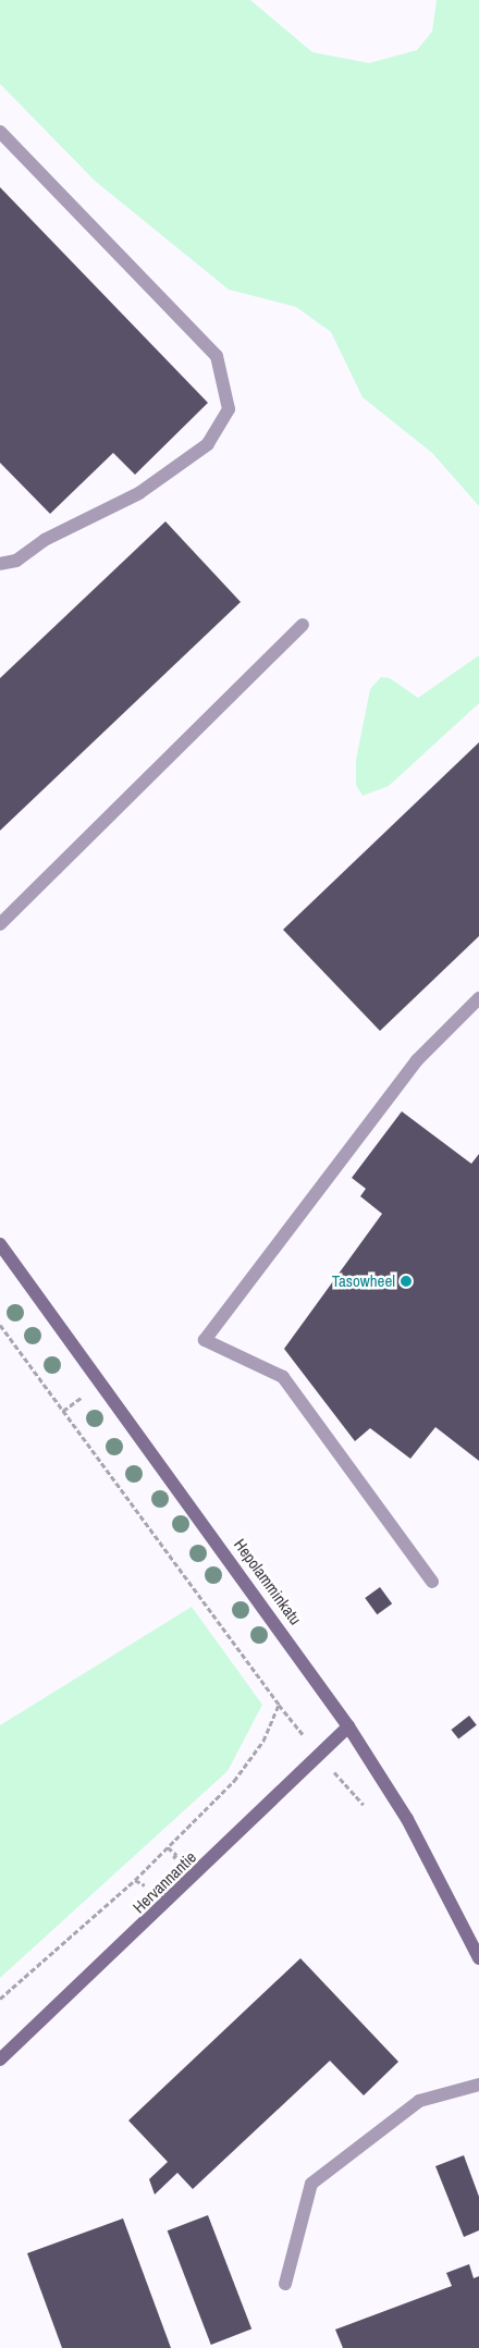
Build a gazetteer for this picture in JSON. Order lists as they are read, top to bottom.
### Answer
{
  "streets": {
    "main road": ["Hepolamminkatu", "Hervannantie"]
  },
  "crossings": [
    ["Hepolamminkatu", "Hervannantie"]
  ],
  "places": ["Tasowheel"]
}
